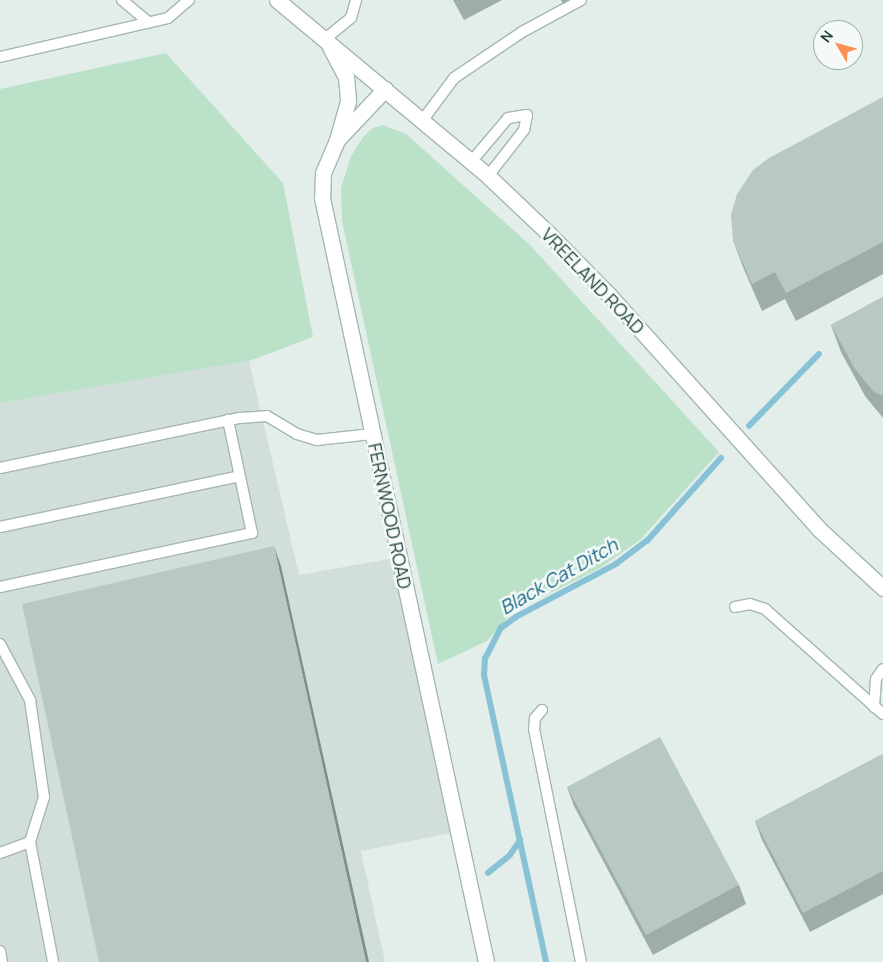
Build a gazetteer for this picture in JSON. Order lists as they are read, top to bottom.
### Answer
{
  "streets": {
    "street": ["VREELAND ROAD", "FERNWOOD ROAD"]
  },
  "crossings": [
    ["VREELAND ROAD", "FERNWOOD ROAD"]
  ],
  "water": ["Black Cat Ditch"],
  "north": "top left"
}
